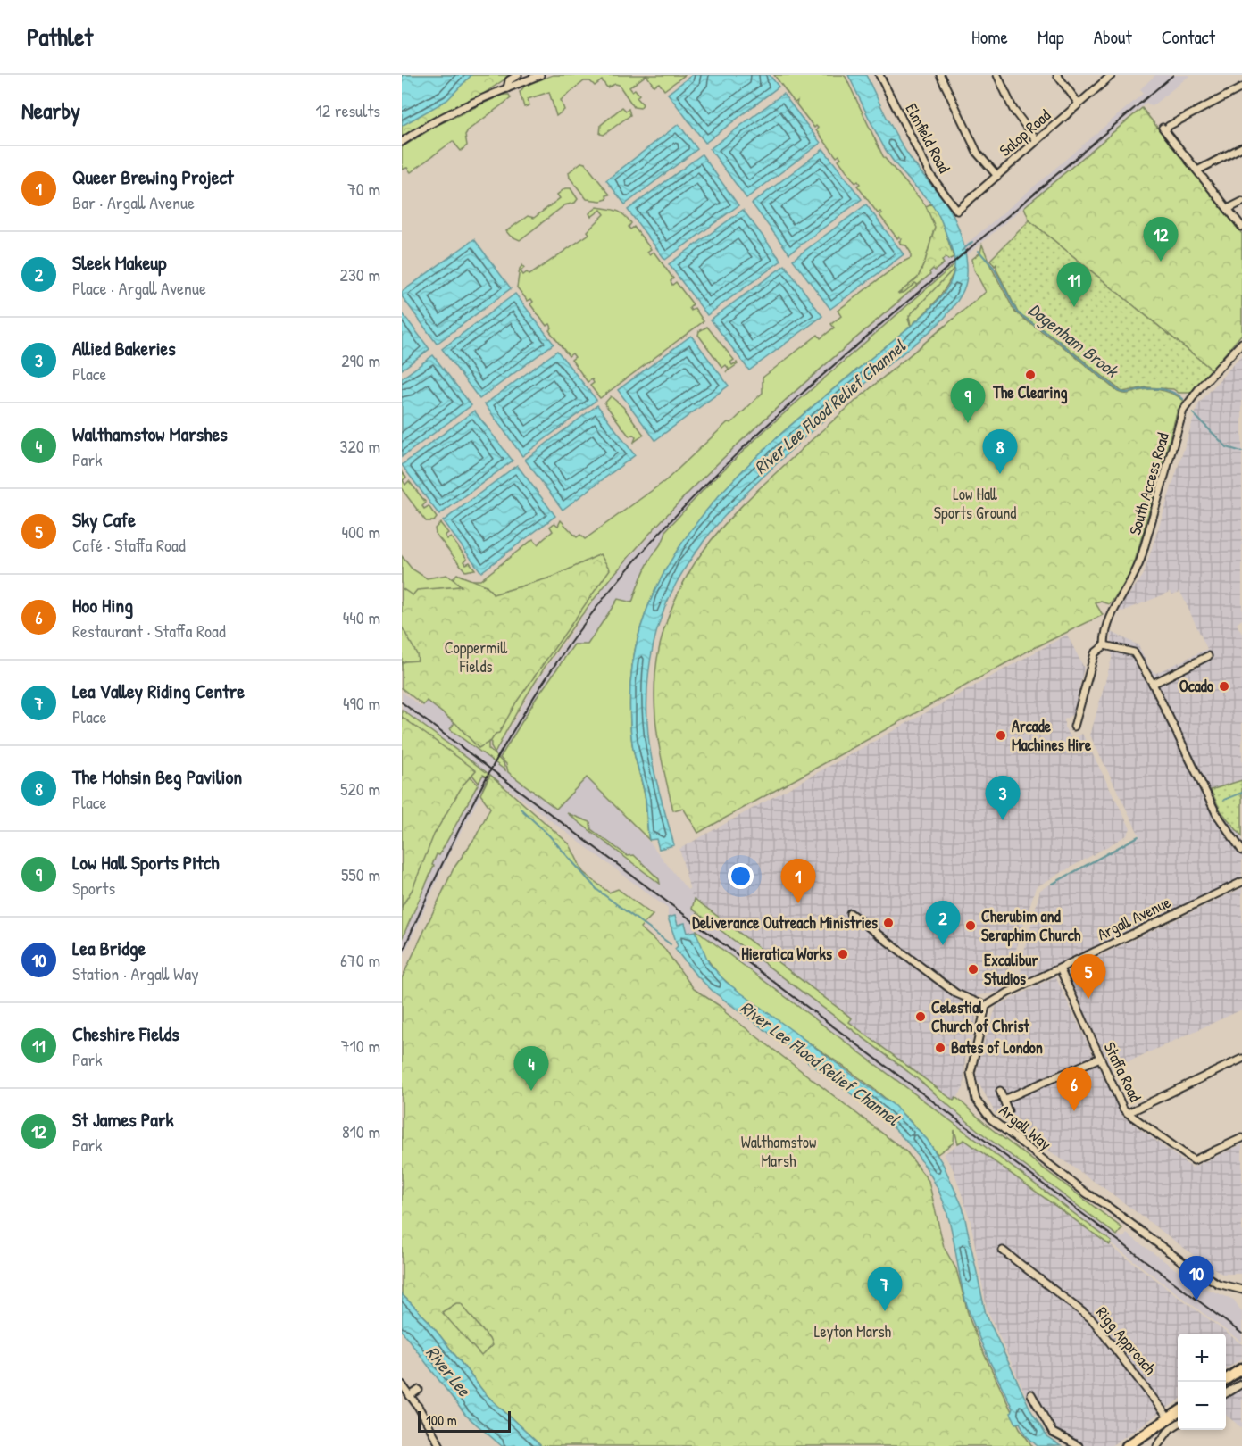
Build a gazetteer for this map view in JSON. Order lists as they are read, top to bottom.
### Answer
{
  "streets": {
    "street": [
      "Salop Road",
      "Elmfield Road",
      "South Access Road",
      "Argall Avenue",
      "Staffa Road",
      "Argall Way",
      "Rigg Approach"
    ]
  },
  "crossings": [
    ["Salop Road", "Elmfield Road"],
    ["Argall Avenue", "Staffa Road"],
    ["Argall Avenue", "Argall Way"]
  ],
  "water": ["Dagenham Brook", "River Lee Flood Relief Channel", "River Lee"],
  "parks": [
    "Low Hall Sports Ground",
    "Coppermill Fields",
    "Walthamstow Marsh",
    "Leyton Marsh"
  ],
  "places": [
    "The Clearing",
    "Ocado",
    "Arcade Machines Hire",
    "Deliverance Outreach Ministries",
    "Cherubim and Seraphim Church",
    "Hieratica Works",
    "Excalibur Studios",
    "Celestial Church of Christ",
    "Bates of London"
  ],
  "scale_bar": "100 m",
  "page": {
    "header": "Pathlet",
    "nav": [
      "Home",
      "Map",
      "About",
      "Contact"
    ],
    "heading": ["Nearby", "12 results"],
    "list": [
      {
        "mark": "1",
        "name": "Queer Brewing Project",
        "note": "Bar · Argall Avenue",
        "value": "70 m"
      },
      {
        "mark": "2",
        "name": "Sleek Makeup",
        "note": "Place · Argall Avenue",
        "value": "230 m"
      },
      {
        "mark": "3",
        "name": "Allied Bakeries",
        "note": "Place",
        "value": "290 m"
      },
      {
        "mark": "4",
        "name": "Walthamstow Marshes",
        "note": "Park",
        "value": "320 m"
      },
      {
        "mark": "5",
        "name": "Sky Cafe",
        "note": "Café · Staffa Road",
        "value": "400 m"
      },
      {
        "mark": "6",
        "name": "Hoo Hing",
        "note": "Restaurant · Staffa Road",
        "value": "440 m"
      },
      {
        "mark": "7",
        "name": "Lea Valley Riding Centre",
        "note": "Place",
        "value": "490 m"
      },
      {
        "mark": "8",
        "name": "The Mohsin Beg Pavilion",
        "note": "Place",
        "value": "520 m"
      },
      {
        "mark": "9",
        "name": "Low Hall Sports Pitch",
        "note": "Sports",
        "value": "550 m"
      },
      {
        "mark": "10",
        "name": "Lea Bridge",
        "note": "Station · Argall Way",
        "value": "670 m"
      },
      {
        "mark": "11",
        "name": "Cheshire Fields",
        "note": "Park",
        "value": "710 m"
      },
      {
        "mark": "12",
        "name": "St James Park",
        "note": "Park",
        "value": "810 m"
      }
    ],
    "pins": [
      "12",
      "11",
      "9",
      "8",
      "3",
      "1",
      "2",
      "5",
      "4",
      "6",
      "10",
      "7"
    ],
    "map_buttons": ["+", "−"],
    "scale": "100 m"
  }
}
